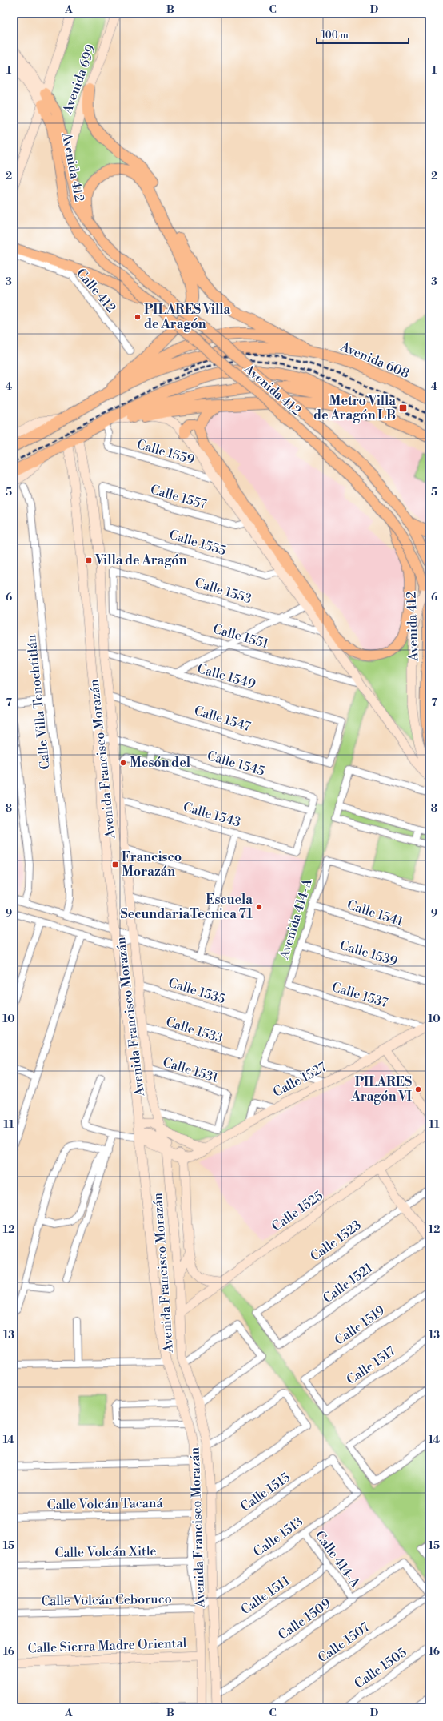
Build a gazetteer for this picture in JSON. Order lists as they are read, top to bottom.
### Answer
{
  "streets": {
    "highway": ["Avenida 608"],
    "main road": ["Avenida 412"],
    "street": [
      "Avenida 699",
      "Calle 412",
      "Calle 1559",
      "Calle 1557",
      "Calle 1555",
      "Calle 1553",
      "Calle 1551",
      "Calle 1549",
      "Calle Villa Tenochtitlán",
      "Calle 1547",
      "Avenida Francisco Morazán",
      "Calle 1545",
      "Calle 1543",
      "Calle 1541",
      "Avenida 414-A",
      "Calle 1539",
      "Calle 1535",
      "Calle 1537",
      "Calle 1533",
      "Calle 1531",
      "Calle 1527",
      "Calle 1525",
      "Calle 1523",
      "Calle 1521",
      "Calle 1519",
      "Calle 1517",
      "Calle 1515",
      "Calle Volcán Tacaná",
      "Calle 1513",
      "Calle Volcán Xitle",
      "Calle 414-A",
      "Calle 1511",
      "Calle Volcán Ceboruco",
      "Calle 1509",
      "Calle 1507",
      "Calle Sierra Madre Oriental",
      "Calle 1505"
    ]
  },
  "crossings": [
    ["Avenida 699", "Avenida 412"],
    ["Calle 1557", "Calle 1555"],
    ["Calle 1553", "Calle 1551"],
    ["Calle 1549", "Calle 1547"],
    ["Calle 1549", "Avenida Francisco Morazán"],
    ["Calle 1547", "Avenida Francisco Morazán"],
    ["Avenida Francisco Morazán", "Calle 1545"],
    ["Avenida Francisco Morazán", "Calle 1543"],
    ["Avenida Francisco Morazán", "Calle 1535"],
    ["Avenida Francisco Morazán", "Calle 1533"],
    ["Avenida Francisco Morazán", "Calle 1531"],
    ["Avenida Francisco Morazán", "Calle 1525"],
    ["Avenida Francisco Morazán", "Calle 1515"],
    ["Avenida Francisco Morazán", "Calle Volcán Tacaná"],
    ["Avenida Francisco Morazán", "Calle 1513"],
    ["Avenida Francisco Morazán", "Calle Volcán Xitle"],
    ["Avenida Francisco Morazán", "Calle 1511"],
    ["Avenida Francisco Morazán", "Calle Volcán Ceboruco"],
    ["Avenida Francisco Morazán", "Calle 1509"],
    ["Avenida Francisco Morazán", "Calle Sierra Madre Oriental"],
    ["Calle 1545", "Calle 1543"],
    ["Calle 1541", "Avenida 414-A"],
    ["Avenida 414-A", "Calle 1539"],
    ["Avenida 414-A", "Calle 1537"],
    ["Calle 1535", "Calle 1533"],
    ["Calle 1537", "Calle 1527"],
    ["Calle 1523", "Calle 1521"],
    ["Calle 1519", "Calle 1517"],
    ["Calle 1515", "Calle 1513"],
    ["Calle 1513", "Calle 414-A"],
    ["Calle 1513", "Calle Volcán Ceboruco"],
    ["Calle 414-A", "Calle 1511"],
    ["Calle 414-A", "Calle 1509"],
    ["Calle 1509", "Calle 1507"]
  ],
  "places": {
    "other": [
      "PILARES Villa de Aragón",
      "Mesón del",
      "Escuela SecundariaTecnica 71",
      "PILARES Aragón VI"
    ],
    "transit": ["Metro Villa de Aragón LB", "Villa de Aragón", "Francisco Morazán"]
  },
  "scale_bar": "100 m",
  "grid": {
    "columns": [
      "A",
      "B",
      "C",
      "D"
    ],
    "rows": [
      "1",
      "2",
      "3",
      "4",
      "5",
      "6",
      "7",
      "8",
      "9",
      "10",
      "11",
      "12",
      "13",
      "14",
      "15",
      "16"
    ]
  }
}
